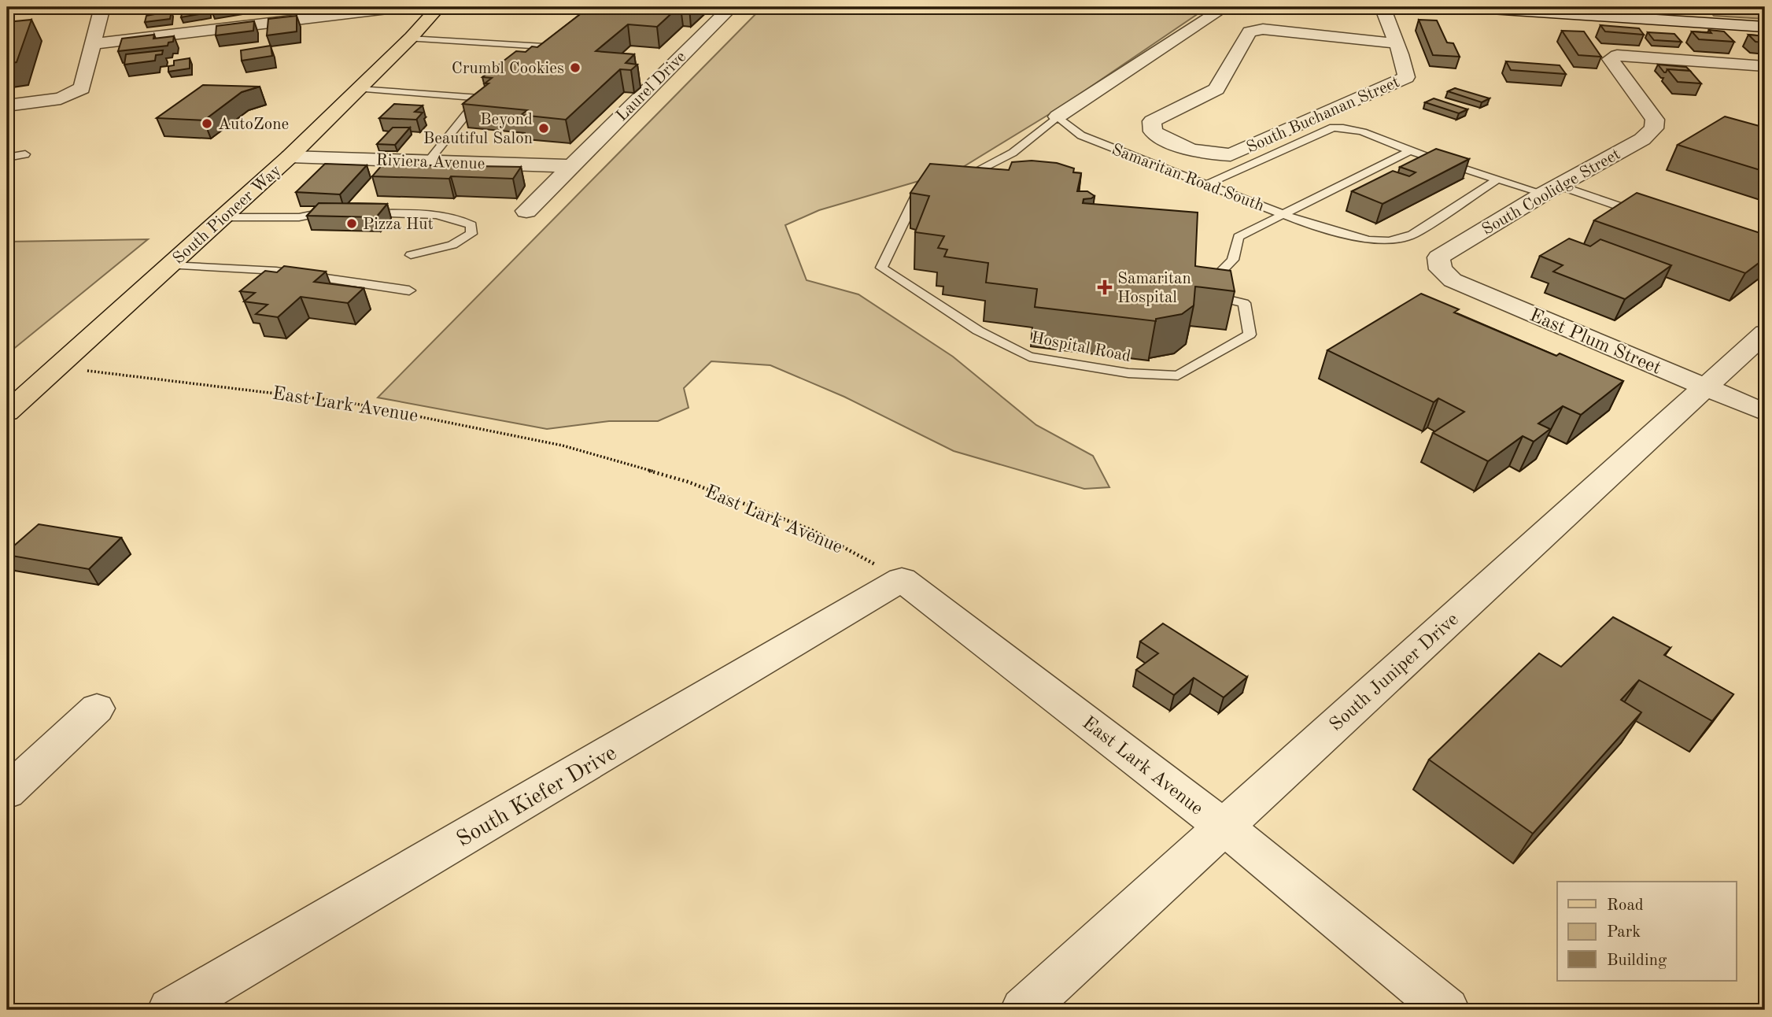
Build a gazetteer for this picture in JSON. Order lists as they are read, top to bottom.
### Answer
{
  "streets": {
    "main road": ["South Pioneer Way"],
    "street": [
      "Laurel Drive",
      "South Buchanan Street",
      "Riviera Avenue",
      "South Coolidge Street",
      "East Plum Street",
      "East Lark Avenue",
      "South Juniper Drive",
      "South Kiefer Drive"
    ],
    "lane": ["Samaritan Road South", "Hospital Road"]
  },
  "crossings": [
    ["Laurel Drive", "Riviera Avenue"],
    ["Riviera Avenue", "South Pioneer Way"],
    ["Samaritan Road South", "Hospital Road"],
    ["South Coolidge Street", "East Plum Street"],
    ["South Pioneer Way", "East Lark Avenue"],
    ["East Plum Street", "South Juniper Drive"],
    ["East Lark Avenue", "South Juniper Drive"],
    ["East Lark Avenue", "South Kiefer Drive"]
  ],
  "places": {
    "other": [
      "Crumbl Cookies",
      "AutoZone",
      "Beyond Beautiful Salon",
      "Pizza Hut"
    ],
    "health": ["Samaritan Hospital"]
  },
  "legend": ["Road", "Park", "Building"]
}
